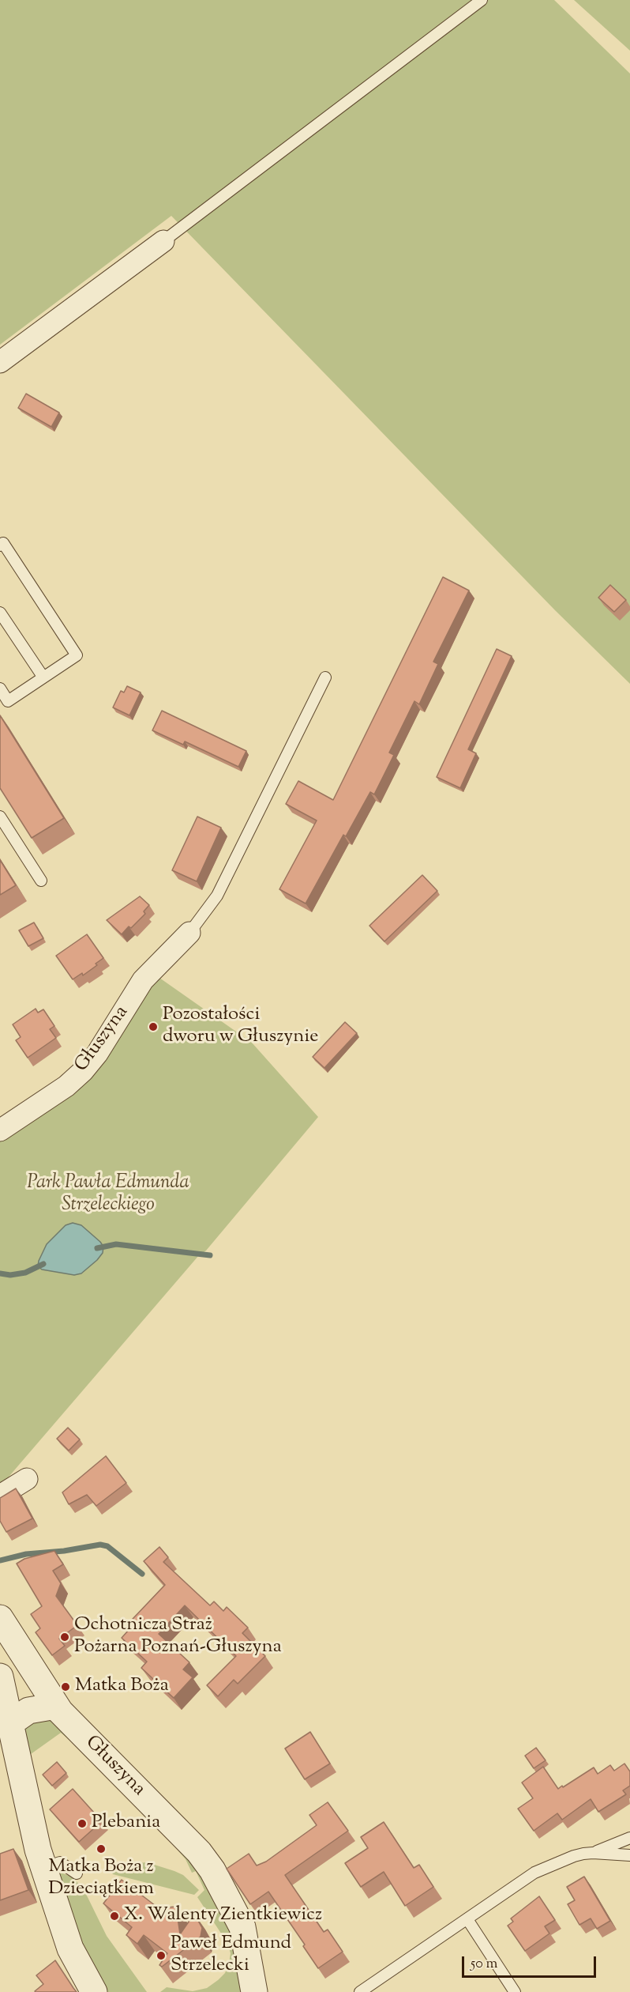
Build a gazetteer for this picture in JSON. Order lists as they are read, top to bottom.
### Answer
{
  "streets": {
    "street": ["Głuszyna"]
  },
  "parks": ["Park Pawła Edmunda Strzeleckiego"],
  "places": [
    "Pozostałości dworu w Głuszynie",
    "Ochotnicza Straż Pożarna Poznań-Głuszyna",
    "Matka Boża",
    "Plebania",
    "Matka Boża z Dzieciątkiem",
    "X. Walenty Zientkiewicz",
    "Paweł Edmund Strzelecki"
  ],
  "scale_bar": "50 m"
}
